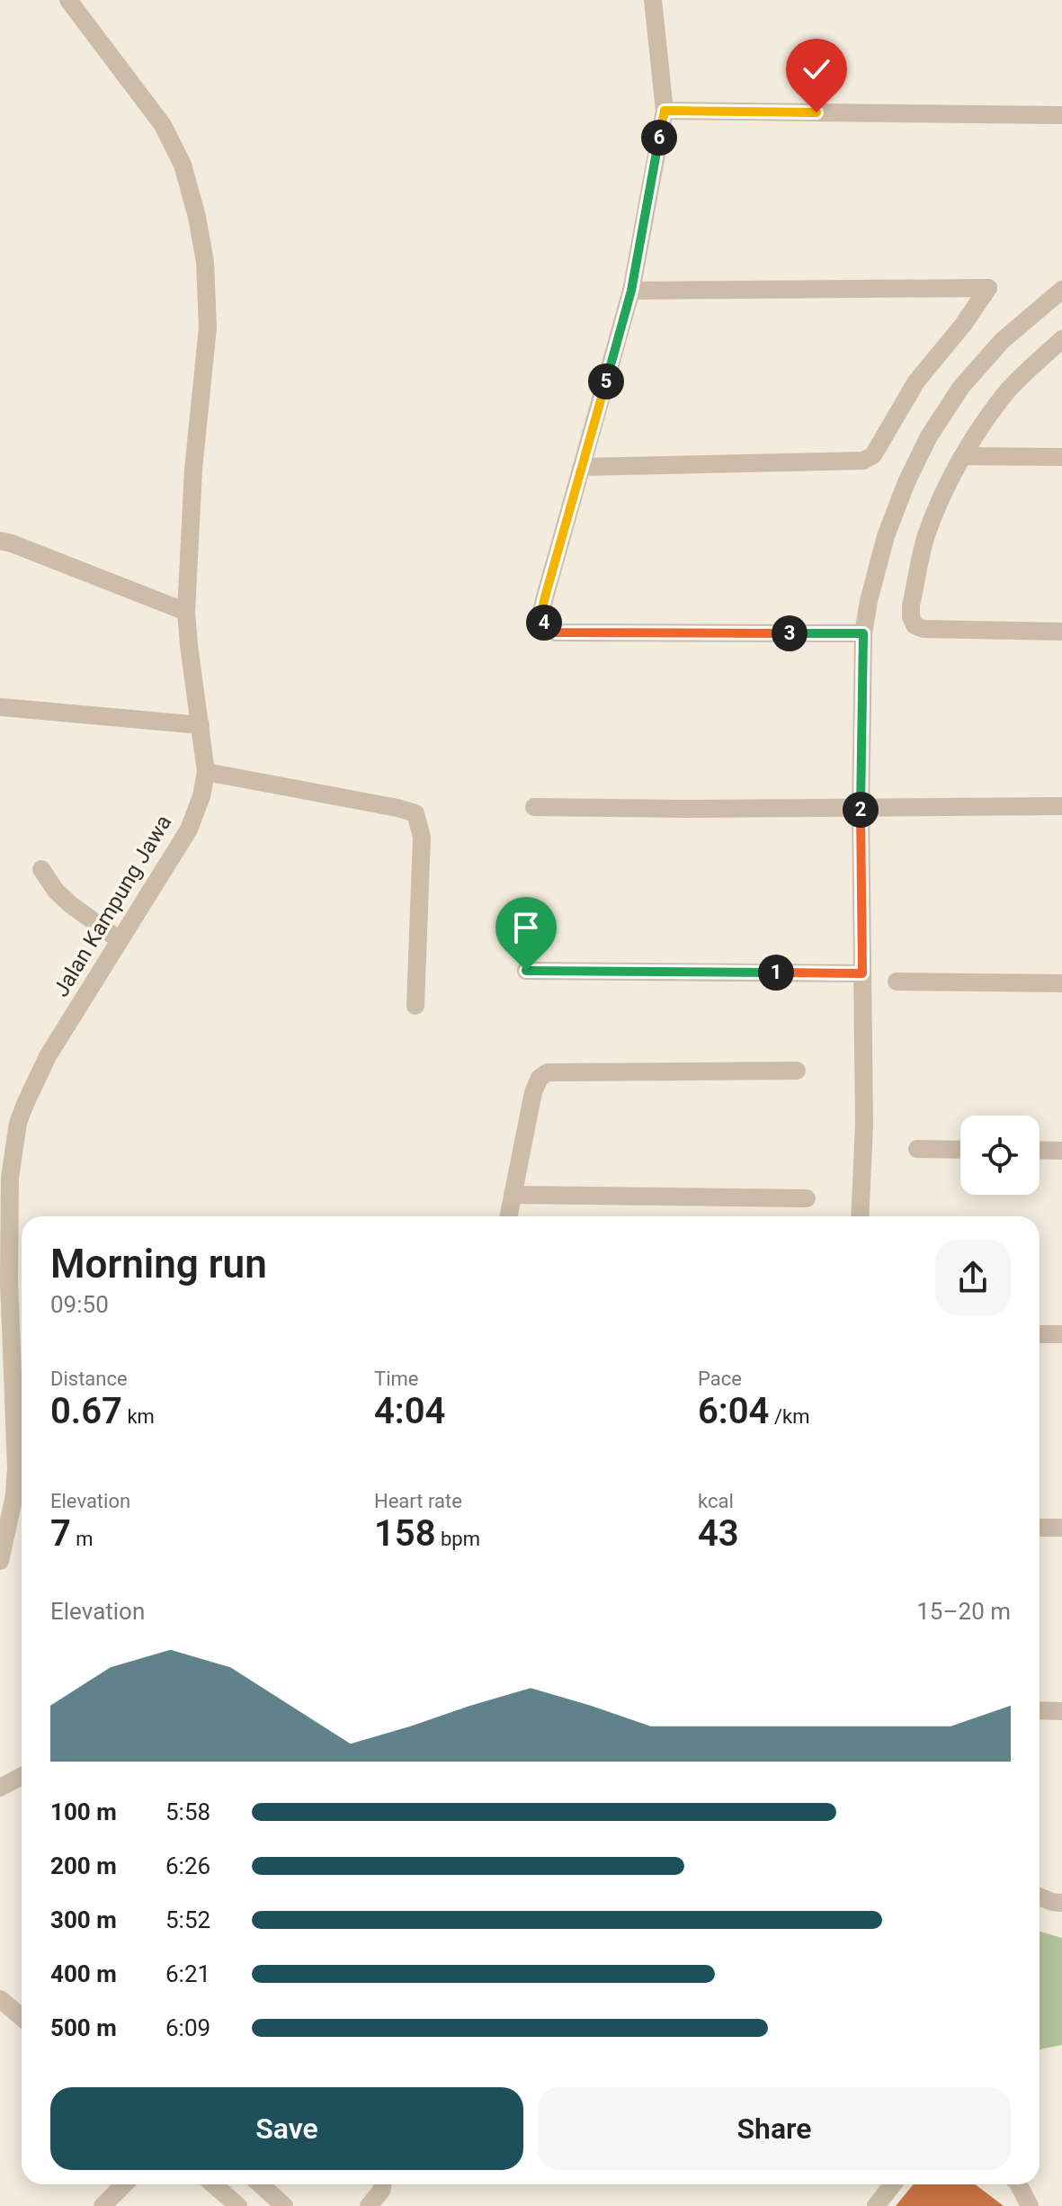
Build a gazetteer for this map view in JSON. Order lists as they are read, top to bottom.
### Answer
{
  "streets": {
    "street": ["Jalan Kampung Jawa"]
  },
  "page": {
    "pins": [
      "6",
      "5",
      "4",
      "3",
      "2",
      "1"
    ],
    "heading": ["Morning run", "09:50"],
    "stats": [
      ["Distance", "0.67 km"],
      ["Time", "4:04"],
      ["Pace", "6:04 /km"],
      ["Elevation", "7 m"],
      ["Heart rate", "158 bpm"],
      ["kcal", "43"]
    ],
    "chart": ["Elevation", "15–20 m"],
    "list": [
      {
        "name": "100 m",
        "note": "5:58"
      },
      {
        "name": "200 m",
        "note": "6:26"
      },
      {
        "name": "300 m",
        "note": "5:52"
      },
      {
        "name": "400 m",
        "note": "6:21"
      },
      {
        "name": "500 m",
        "note": "6:09"
      }
    ],
    "buttons": ["Save", "Share"]
  }
}
